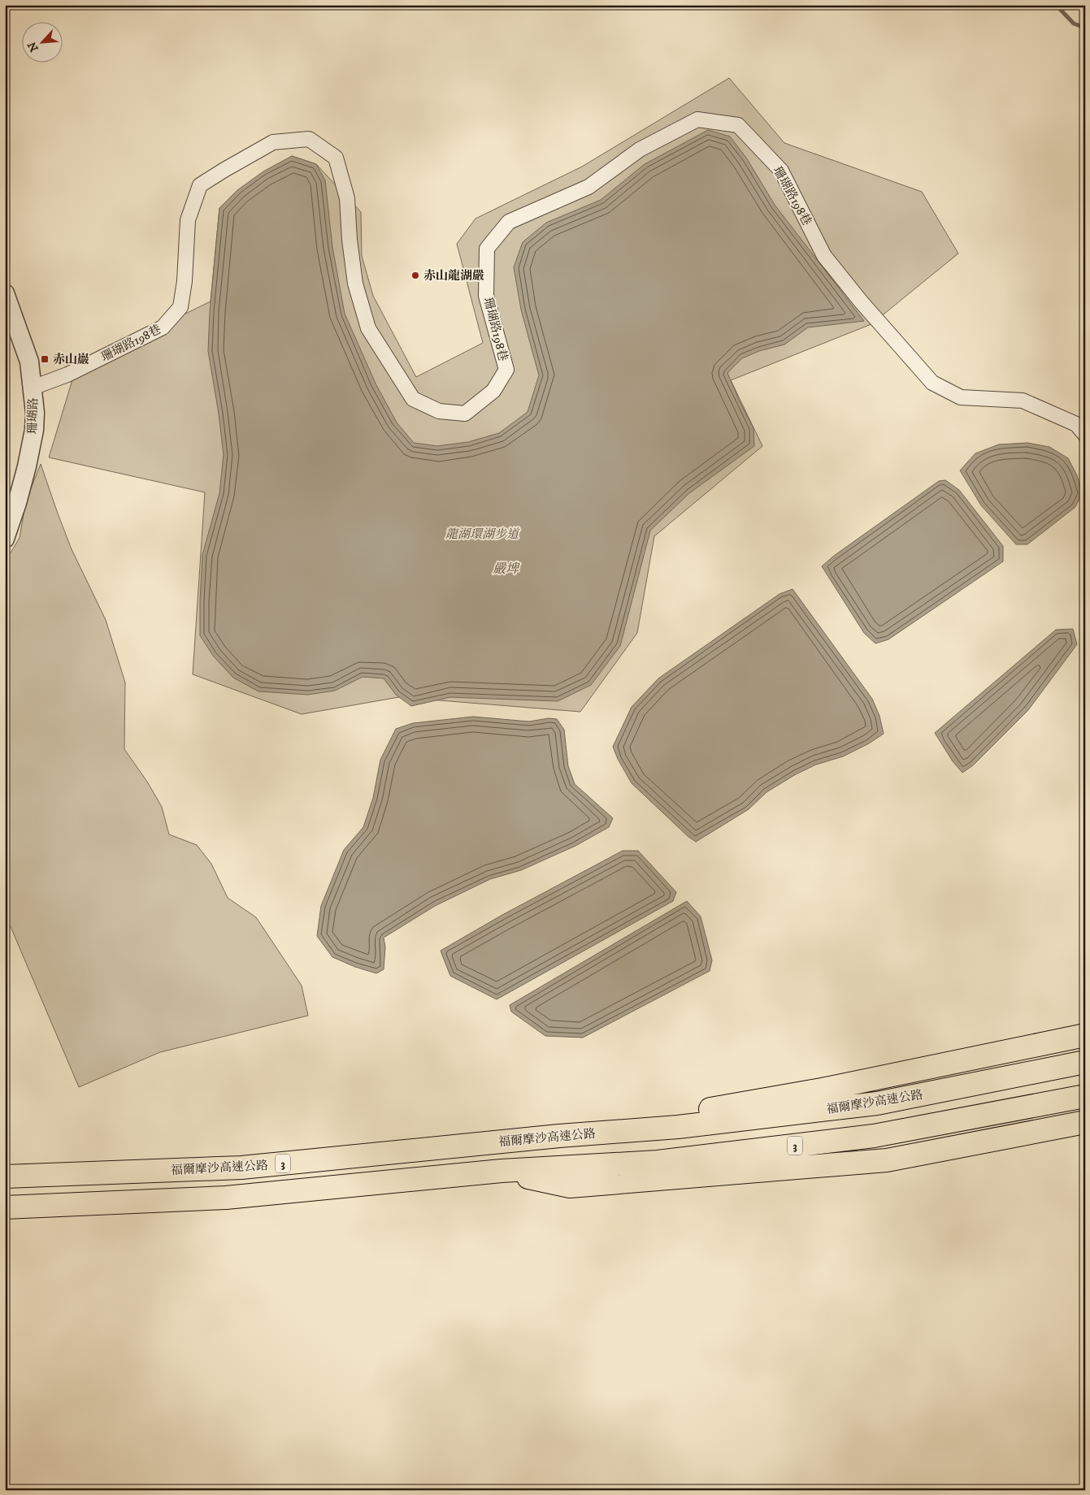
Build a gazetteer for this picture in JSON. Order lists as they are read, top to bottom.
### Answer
{
  "streets": {
    "highway": ["福爾摩沙高速公路", "3"],
    "street": ["珊瑚路198巷", "珊瑚路"]
  },
  "crossings": [
    ["珊瑚路198巷", "珊瑚路"]
  ],
  "water": ["嚴埤"],
  "parks": ["龍湖環湖步道"],
  "places": {
    "other": ["赤山龍湖嚴"],
    "transit": ["赤山巖"]
  },
  "north": "bottom left"
}
